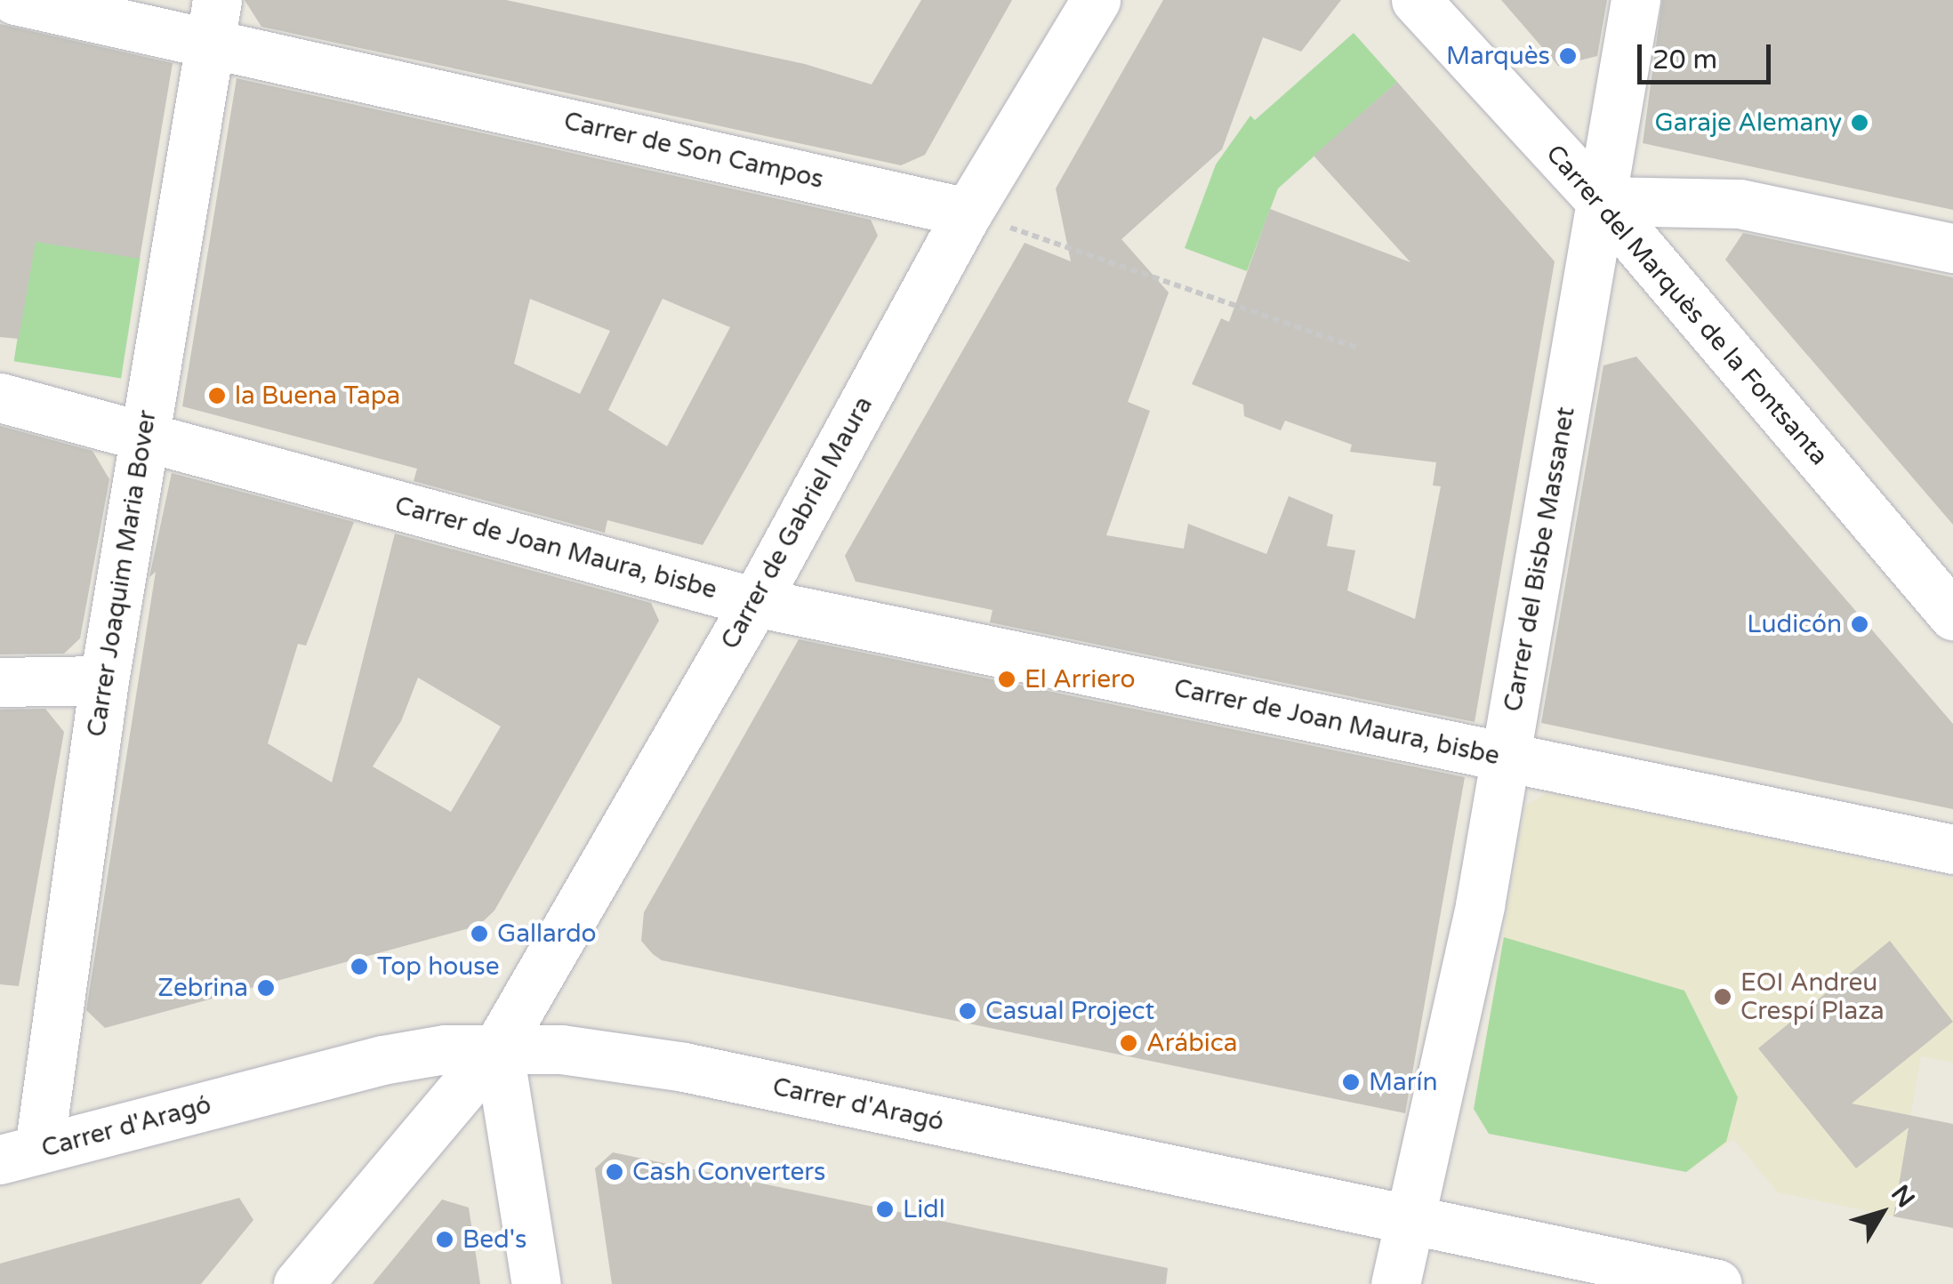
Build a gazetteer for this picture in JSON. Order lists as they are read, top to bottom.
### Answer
{
  "streets": {
    "street": [
      "Carrer de Son Campos",
      "Carrer del Marquès de la Fontsanta",
      "Carrer de Gabriel Maura",
      "Carrer de Joan Maura, bisbe",
      "Carrer del Bisbe Massanet",
      "Carrer Joaquim Maria Bover",
      "Carrer d'Aragó"
    ]
  },
  "crossings": [
    ["Carrer de Son Campos", "Carrer de Gabriel Maura"],
    ["Carrer de Son Campos", "Carrer Joaquim Maria Bover"],
    ["Carrer del Marquès de la Fontsanta", "Carrer del Bisbe Massanet"],
    ["Carrer de Gabriel Maura", "Carrer de Joan Maura, bisbe"],
    ["Carrer de Gabriel Maura", "Carrer d'Aragó"],
    ["Carrer de Joan Maura, bisbe", "Carrer del Bisbe Massanet"],
    ["Carrer de Joan Maura, bisbe", "Carrer Joaquim Maria Bover"],
    ["Carrer del Bisbe Massanet", "Carrer d'Aragó"],
    ["Carrer Joaquim Maria Bover", "Carrer d'Aragó"]
  ],
  "places": [
    "Marquès",
    "Garaje Alemany",
    "la Buena Tapa",
    "Ludicón",
    "El Arriero",
    "Gallardo",
    "Top house",
    "Zebrina",
    "EOI Andreu Crespí Plaza",
    "Casual Project",
    "Arábica",
    "Marín",
    "Cash Converters",
    "Lidl",
    "Bed's"
  ],
  "scale_bar": "20 m",
  "north": "top right"
}
